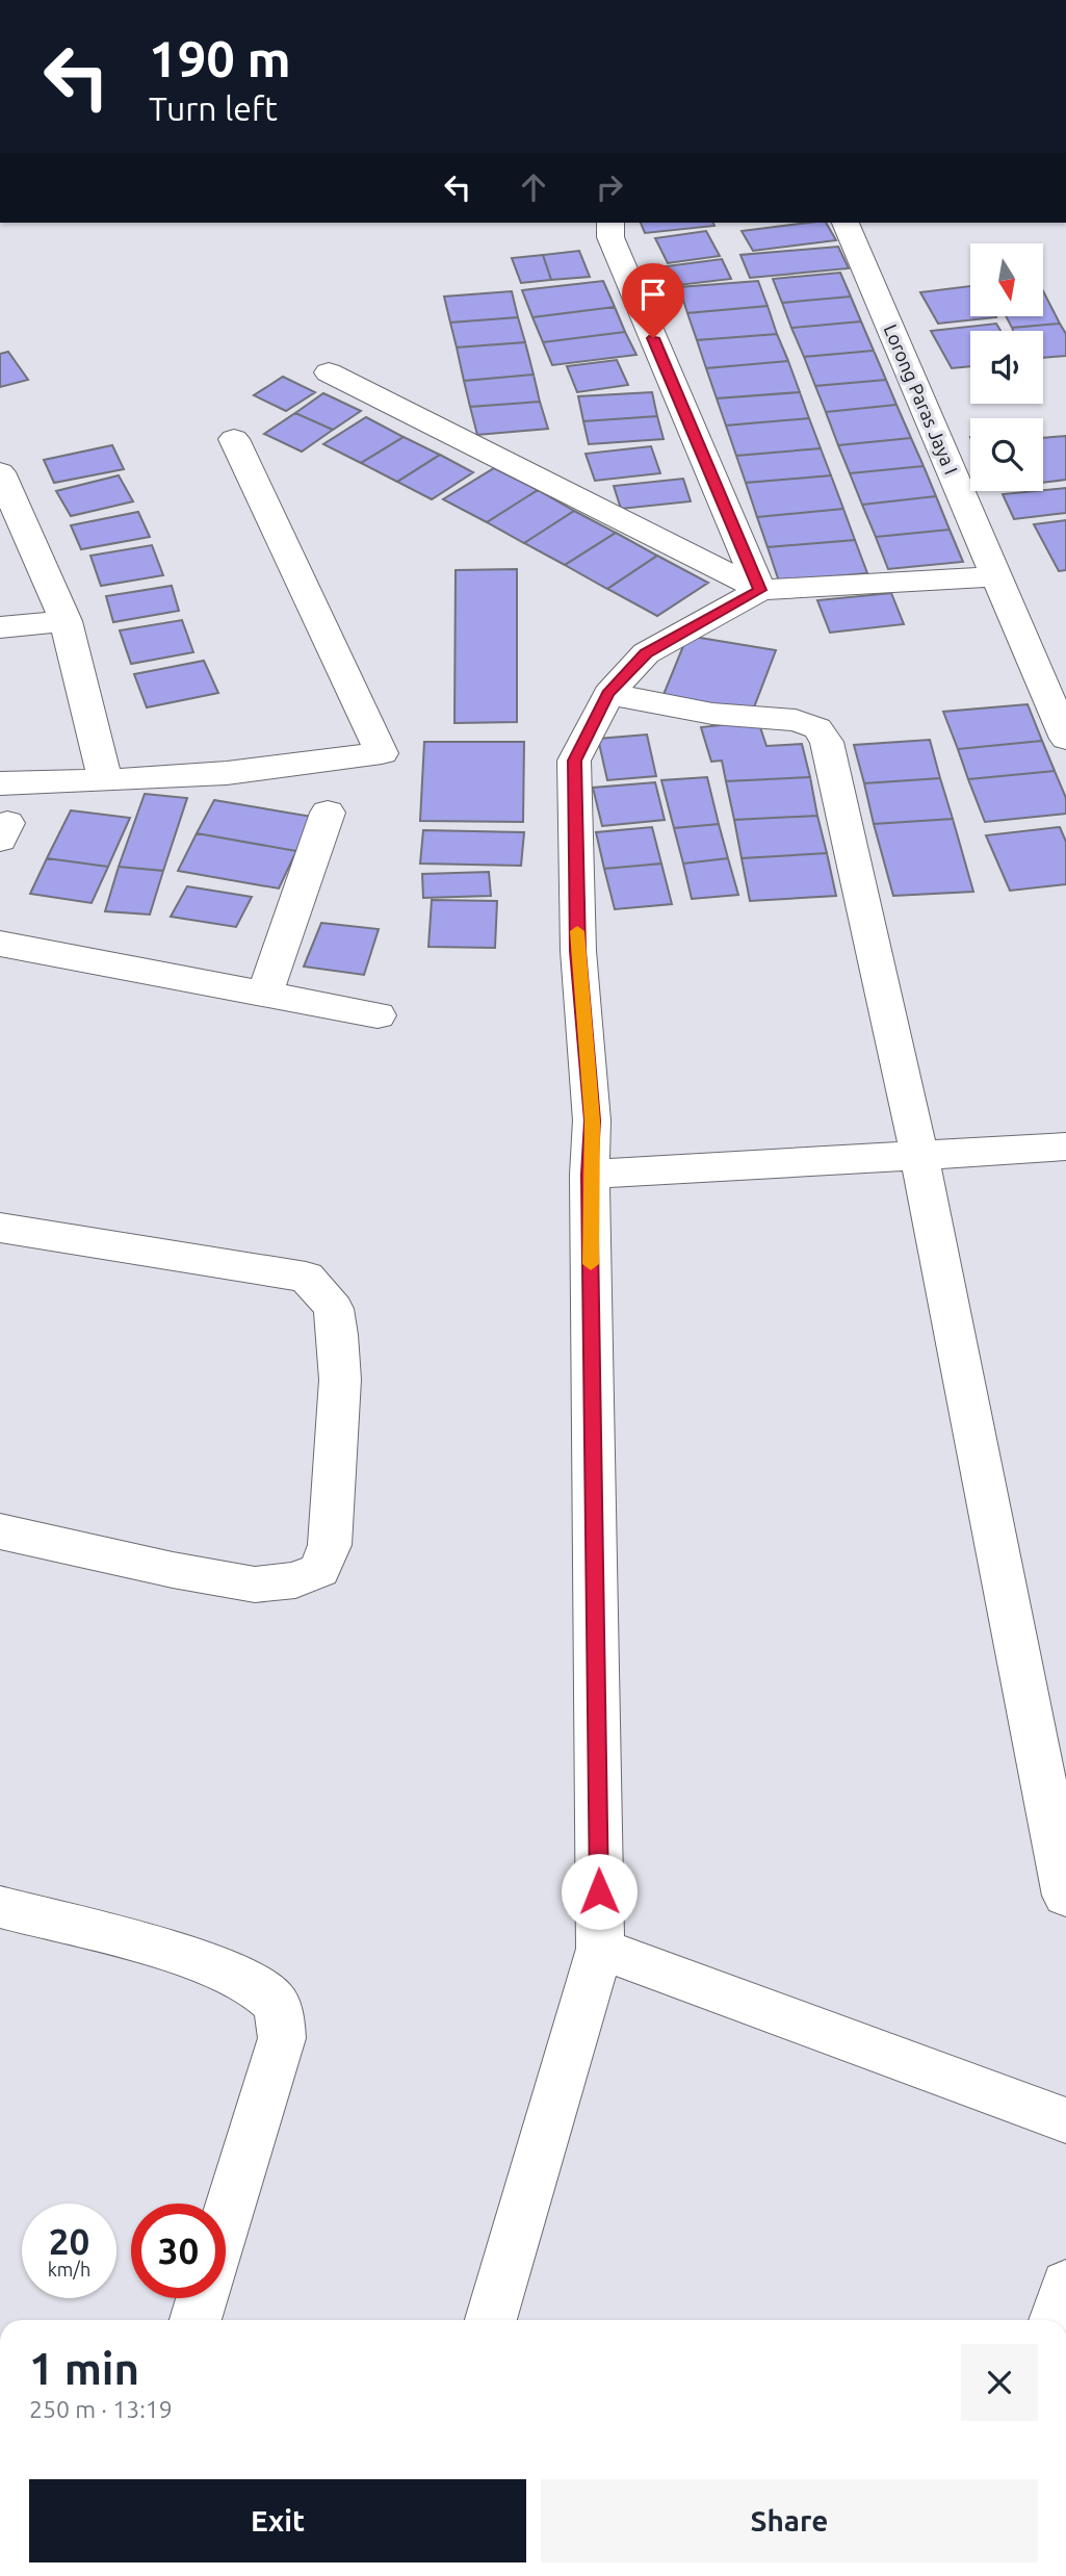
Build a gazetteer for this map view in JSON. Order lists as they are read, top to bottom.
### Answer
{
  "streets": {
    "street": ["Lorong Paras Jaya I"]
  },
  "north": "bottom",
  "page": {
    "turn": ["190 m", "Turn left"],
    "speed": "20 km/h",
    "limit": "30",
    "heading": ["1 min", "250 m · 13:19"],
    "buttons": ["Exit", "Share"]
  }
}
